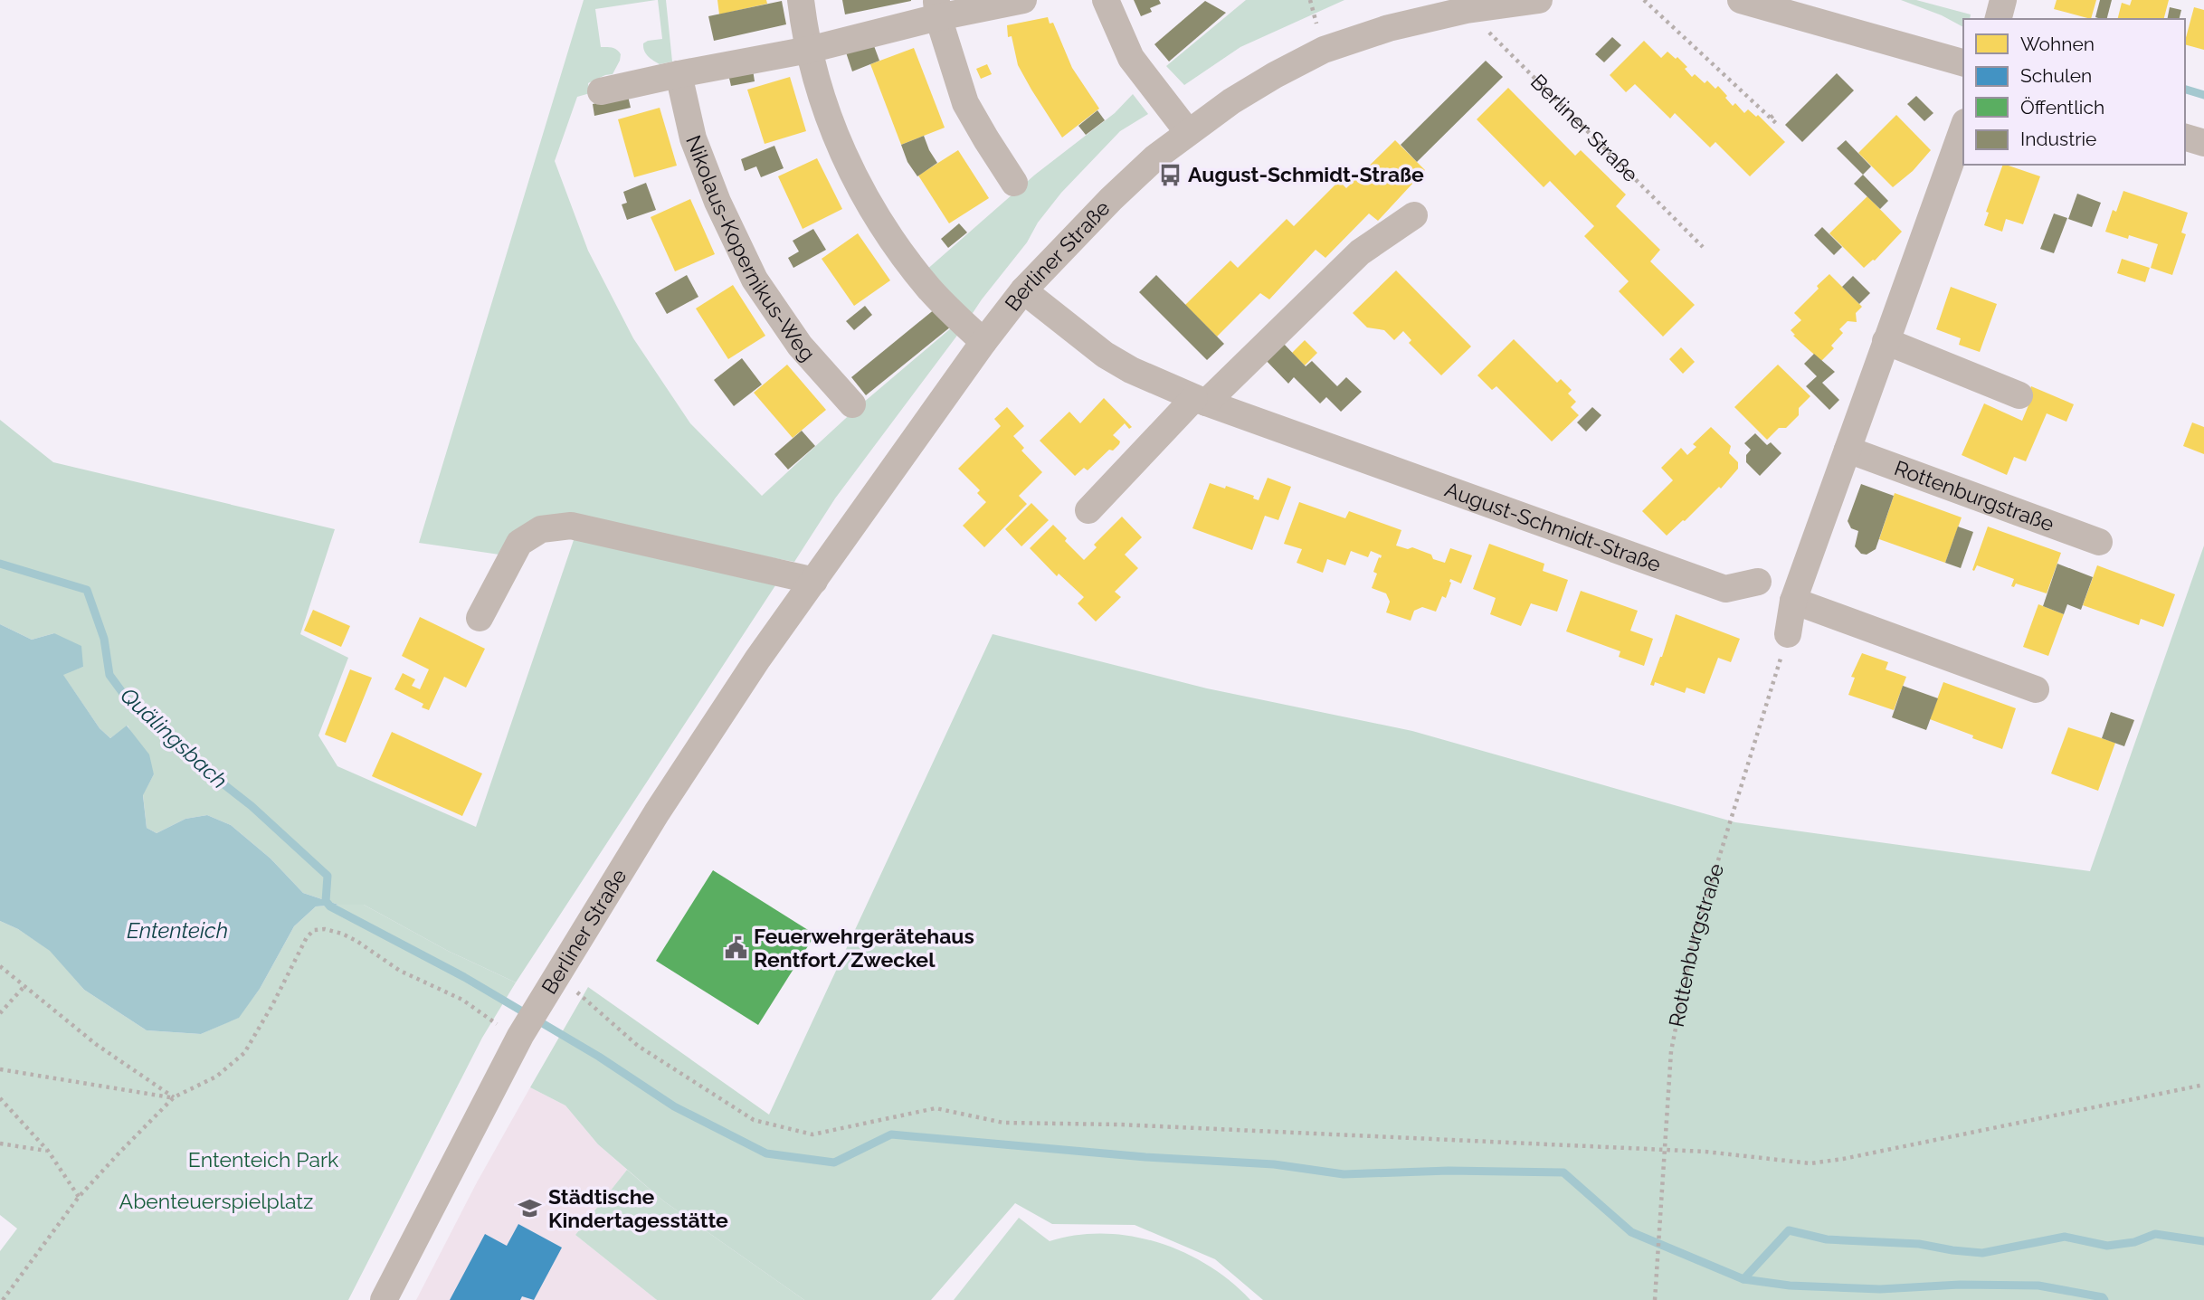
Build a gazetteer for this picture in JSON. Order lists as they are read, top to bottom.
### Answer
{
  "streets": {
    "street": [
      "Berliner Straße",
      "Nikolaus-Kopernikus-Weg",
      "Rottenburgstraße",
      "August-Schmidt-Straße"
    ]
  },
  "crossings": [
    ["Berliner Straße", "August-Schmidt-Straße"]
  ],
  "water": ["Quälingsbach", "Ententeich"],
  "parks": ["Ententeich Park", "Abenteuerspielplatz"],
  "places": {
    "bus stop": ["August-Schmidt-Straße"],
    "public building": ["Feuerwehrgerätehaus Rentfort/Zweckel"],
    "school or university": ["Städtische Kindertagesstätte"]
  },
  "legend": [
    "Wohnen",
    "Schulen",
    "Öffentlich",
    "Industrie"
  ]
}
